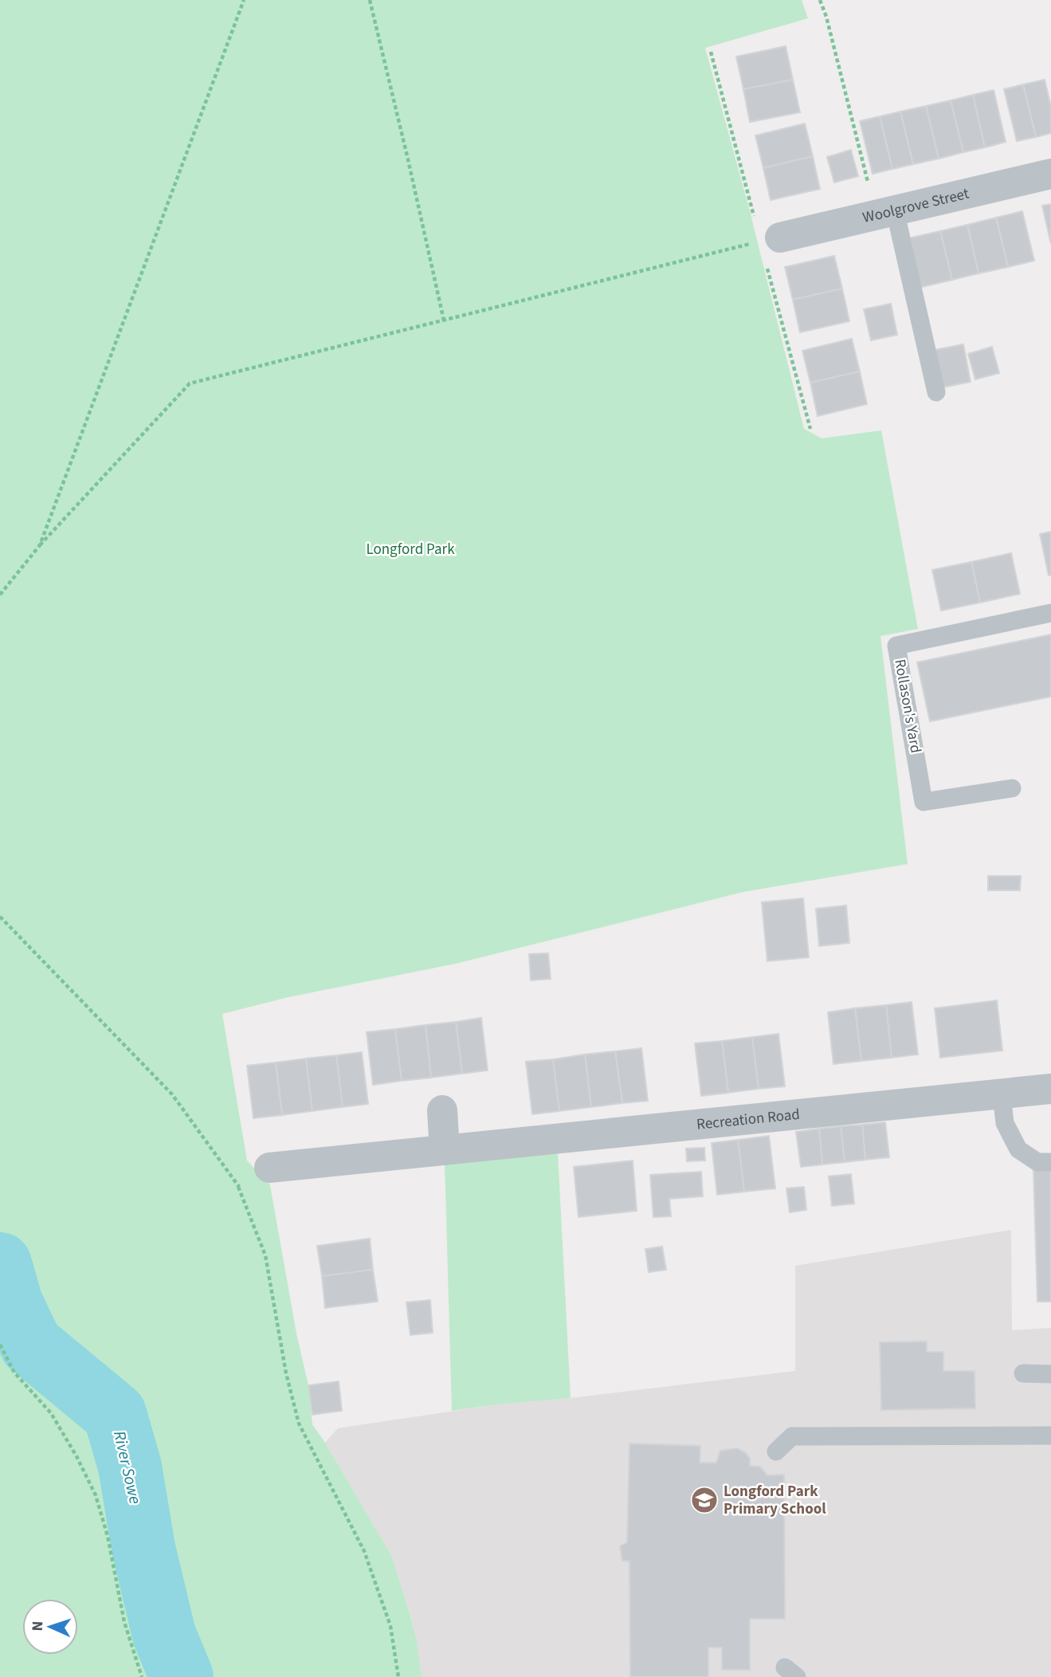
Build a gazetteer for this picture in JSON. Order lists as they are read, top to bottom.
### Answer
{
  "streets": {
    "street": ["Woolgrove Street", "Recreation Road"],
    "lane": ["Rollason's Yard"]
  },
  "water": ["River Sowe"],
  "parks": ["Longford Park"],
  "places": {
    "school or university": ["Longford Park Primary School"]
  },
  "north": "left"
}
